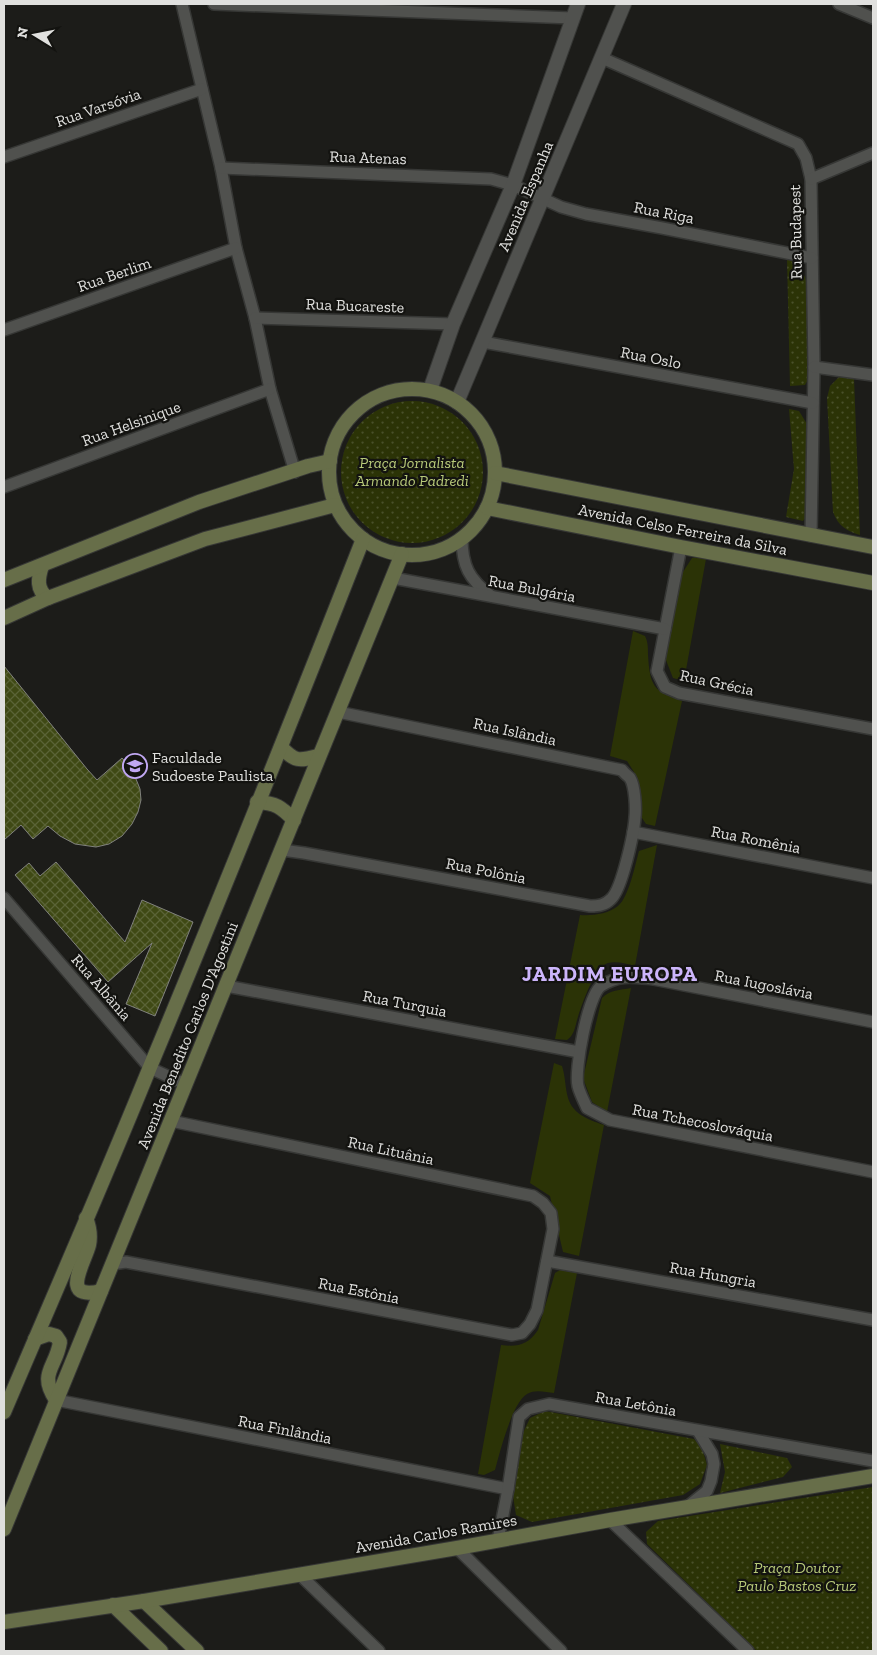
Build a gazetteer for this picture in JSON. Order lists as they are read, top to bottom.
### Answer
{
  "streets": {
    "main road": ["Avenida Celso Ferreira da Silva", "Avenida Benedito Carlos D'Agostini", "Avenida Carlos Ramires"],
    "street": [
      "Rua Varsóvia",
      "Rua Atenas",
      "Avenida Espanha",
      "Rua Riga",
      "Rua Budapest",
      "Rua Berlim",
      "Rua Bucareste",
      "Rua Oslo",
      "Rua Helsinique",
      "Rua Bulgária",
      "Rua Grécia",
      "Rua Islândia",
      "Rua Romênia",
      "Rua Polônia",
      "Rua Iugoslávia",
      "Rua Albânia",
      "Rua Turquia",
      "Rua Tchecoslováquia",
      "Rua Lituânia",
      "Rua Hungria",
      "Rua Estônia",
      "Rua Letônia",
      "Rua Finlândia"
    ]
  },
  "crossings": [
    ["Rua Atenas", "Avenida Espanha"],
    ["Rua Atenas", "Rua Riga"],
    ["Avenida Espanha", "Rua Riga"],
    ["Avenida Espanha", "Rua Budapest"],
    ["Avenida Espanha", "Rua Bucareste"],
    ["Avenida Espanha", "Rua Oslo"],
    ["Avenida Espanha", "Avenida Celso Ferreira da Silva"],
    ["Avenida Espanha", "Avenida Benedito Carlos D'Agostini"],
    ["Rua Riga", "Rua Budapest"],
    ["Rua Budapest", "Rua Oslo"],
    ["Rua Budapest", "Avenida Celso Ferreira da Silva"],
    ["Avenida Celso Ferreira da Silva", "Rua Grécia"],
    ["Avenida Celso Ferreira da Silva", "Avenida Benedito Carlos D'Agostini"],
    ["Rua Bulgária", "Rua Grécia"],
    ["Rua Bulgária", "Avenida Benedito Carlos D'Agostini"],
    ["Rua Islândia", "Rua Romênia"],
    ["Rua Islândia", "Rua Polônia"],
    ["Rua Islândia", "Avenida Benedito Carlos D'Agostini"],
    ["Rua Romênia", "Rua Polônia"],
    ["Rua Polônia", "Avenida Benedito Carlos D'Agostini"],
    ["Rua Iugoslávia", "Rua Turquia"],
    ["Rua Iugoslávia", "Rua Tchecoslováquia"],
    ["Rua Albânia", "Avenida Benedito Carlos D'Agostini"],
    ["Rua Turquia", "Avenida Benedito Carlos D'Agostini"],
    ["Rua Turquia", "Rua Tchecoslováquia"],
    ["Avenida Benedito Carlos D'Agostini", "Rua Lituânia"],
    ["Avenida Benedito Carlos D'Agostini", "Rua Estônia"],
    ["Avenida Benedito Carlos D'Agostini", "Rua Finlândia"],
    ["Rua Lituânia", "Rua Hungria"],
    ["Rua Lituânia", "Rua Estônia"],
    ["Rua Hungria", "Rua Estônia"],
    ["Rua Letônia", "Rua Finlândia"],
    ["Rua Letônia", "Avenida Carlos Ramires"]
  ],
  "districts": ["JARDIM EUROPA"],
  "parks": ["Praça Jornalista Armando Padredi", "Praça Doutor Paulo Bastos Cruz"],
  "places": {
    "school or university": ["Faculdade Sudoeste Paulista"]
  },
  "north": "left"
}
